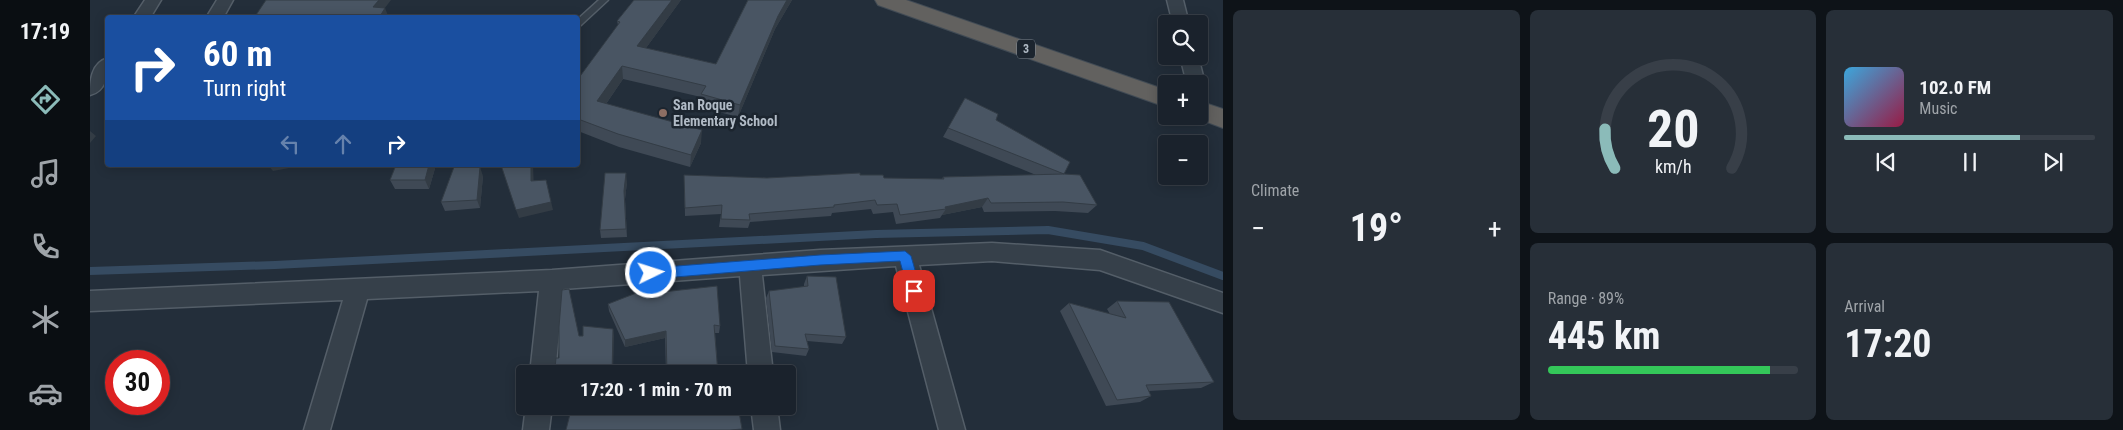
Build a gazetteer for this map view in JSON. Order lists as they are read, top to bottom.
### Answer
{
  "streets": {
    "highway": ["3"]
  },
  "places": ["San Roque Elementary School"],
  "page": {
    "tabs": "17:19",
    "tile": [
      "Climate",
      ["Range · 89%", "445 km"],
      ["Arrival", "17:20"]
    ],
    "map_buttons": ["+", "−"],
    "turn": ["60 m", "Turn right"],
    "song": ["102.0 FM", "Music"],
    "heat": ["−", "19°", "+"],
    "limit": "30",
    "trip": "17:20 · 1 min · 70 m",
    "gauge": ["20", "km/h"]
  }
}
